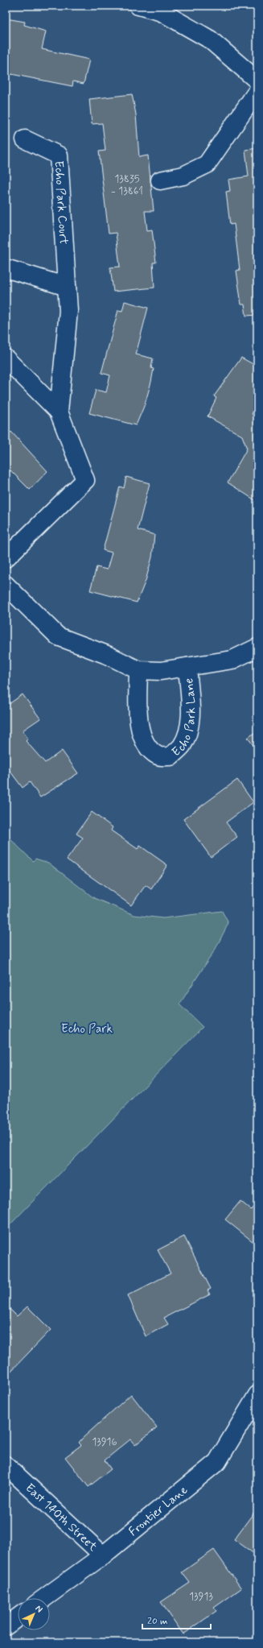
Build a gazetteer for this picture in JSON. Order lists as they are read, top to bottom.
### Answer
{
  "streets": {
    "street": [
      "Echo Park Court",
      "Echo Park Lane",
      "Frontier Lane",
      "East 140th Street"
    ]
  },
  "crossings": [
    ["Frontier Lane", "East 140th Street"]
  ],
  "parks": ["Echo Park"],
  "house_numbers": ["13835 - 13861", "13916", "13913"],
  "scale_bar": "20 m",
  "north": "top right"
}
